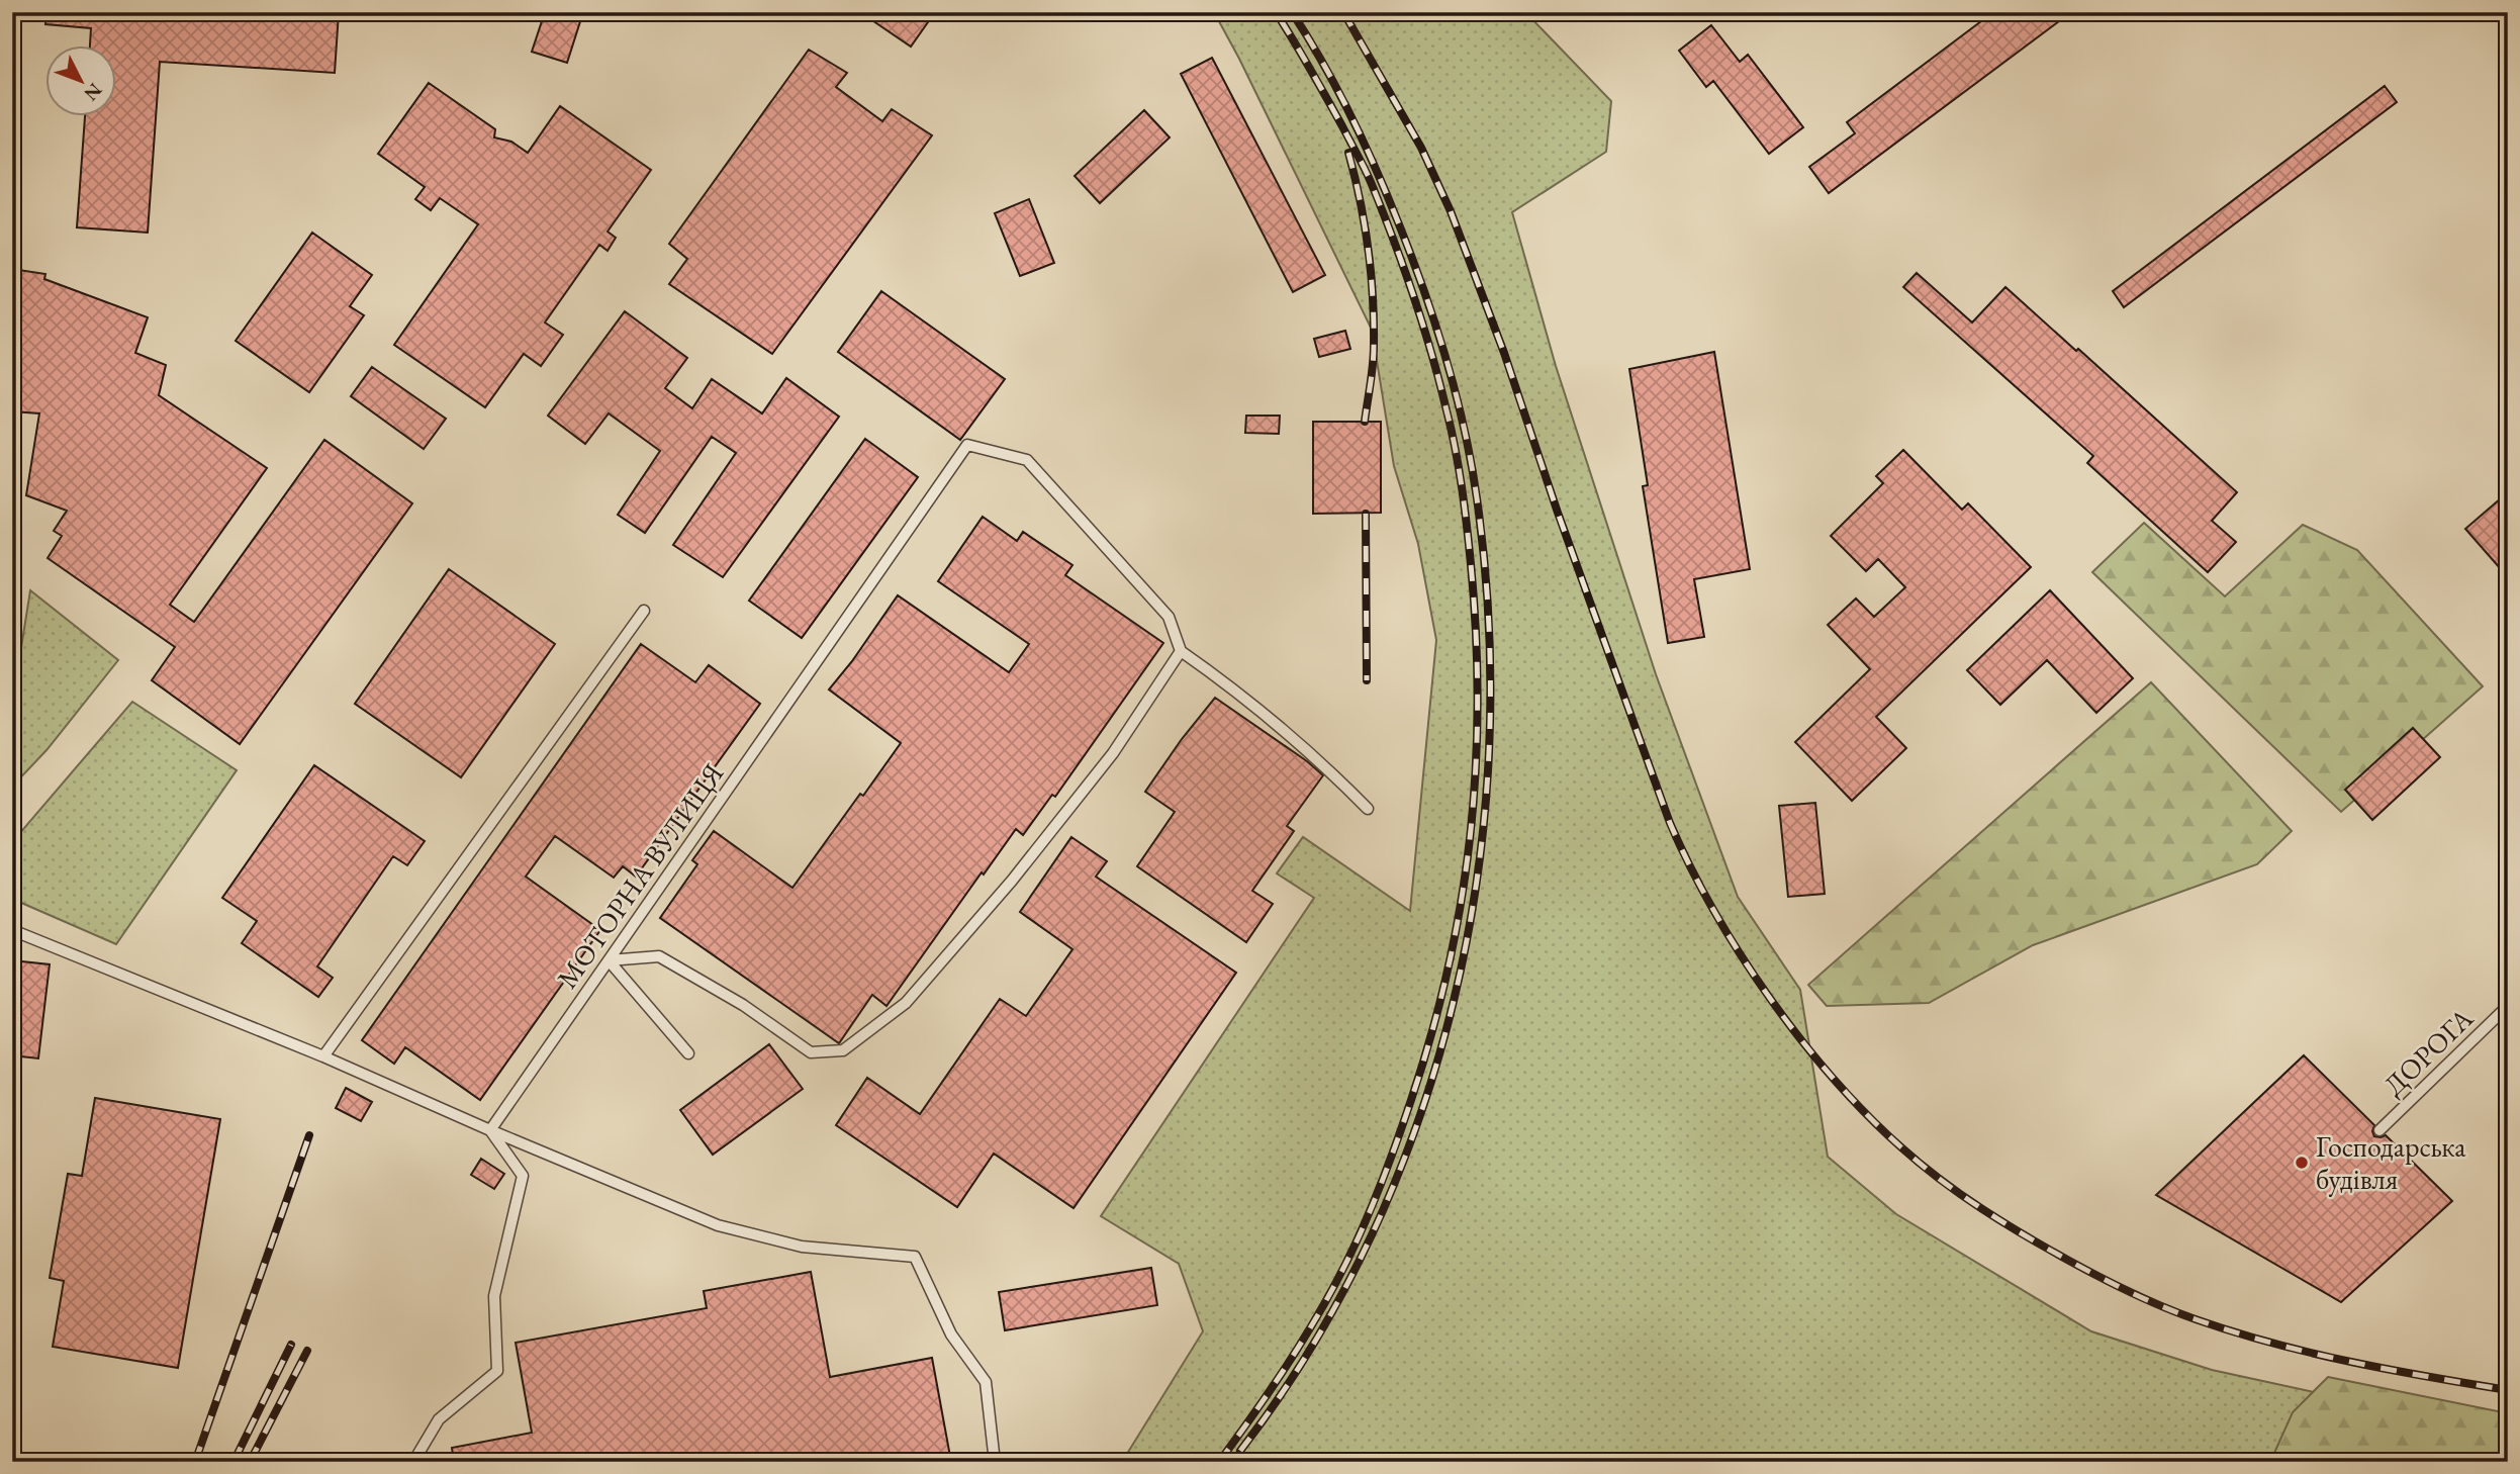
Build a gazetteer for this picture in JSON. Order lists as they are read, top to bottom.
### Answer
{
  "streets": {
    "lane": ["МОТОРНА ВУЛИЦЯ", "ДОРОГА"]
  },
  "places": ["Господарська будівля"],
  "north": "bottom right"
}
